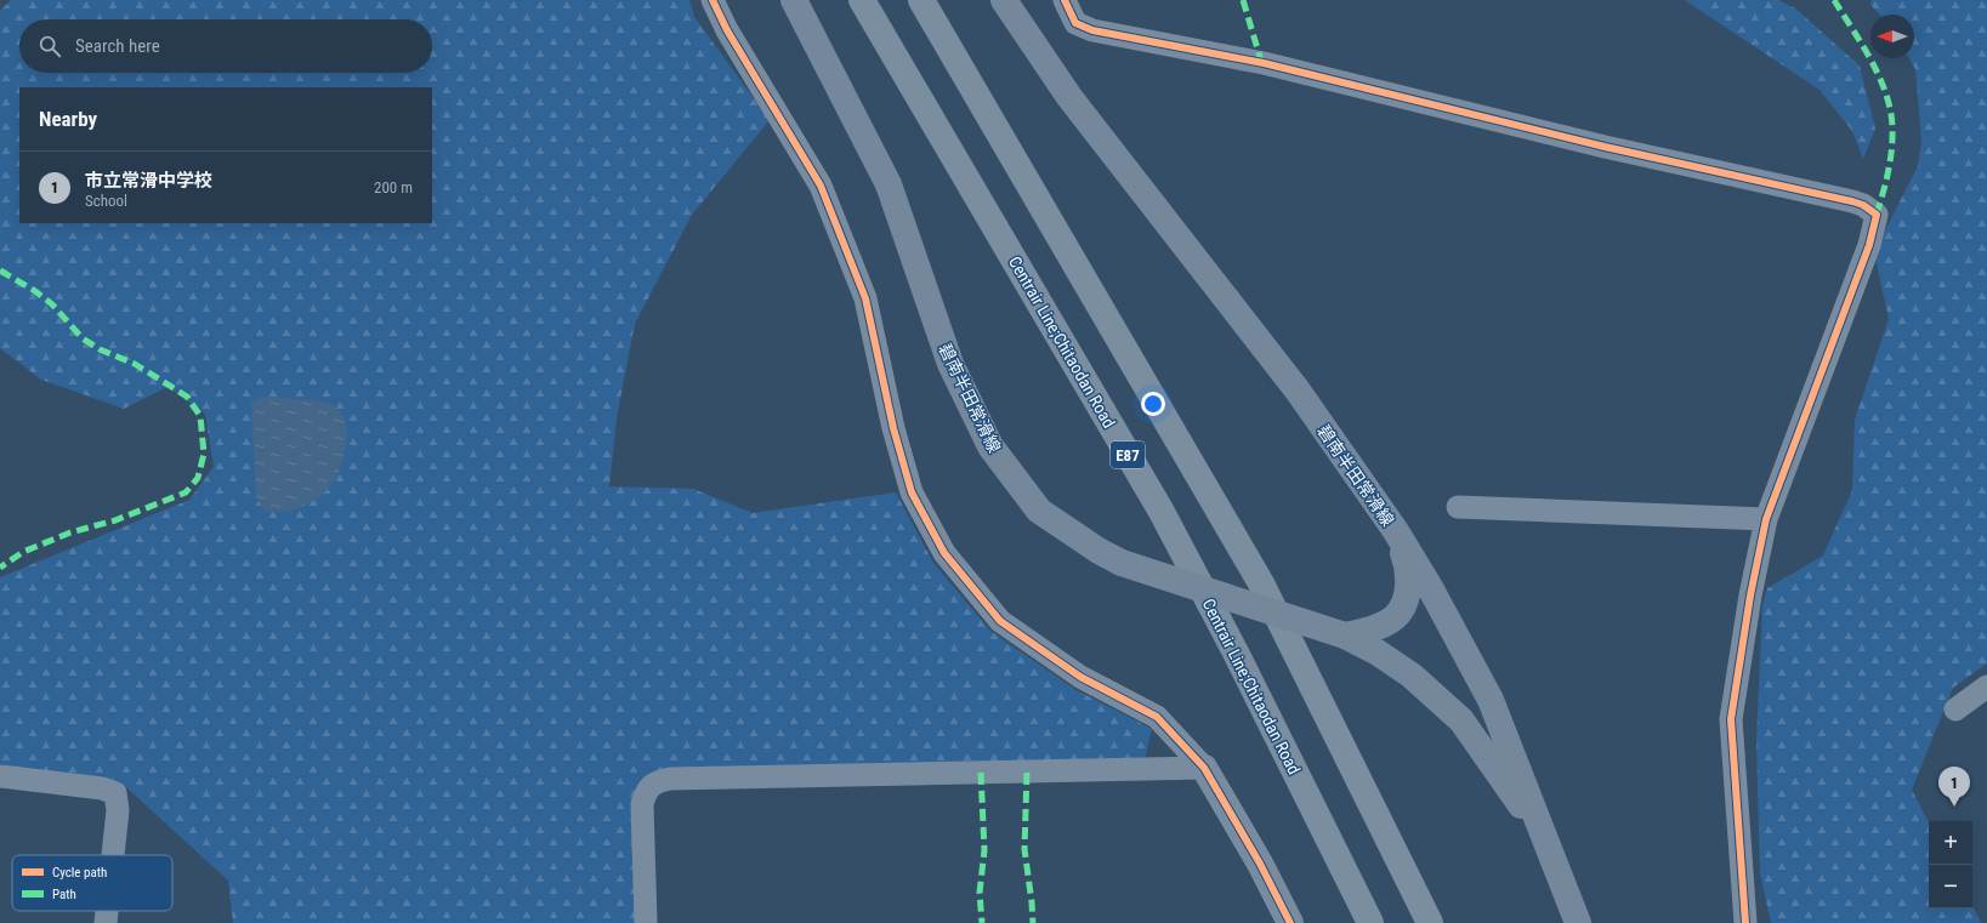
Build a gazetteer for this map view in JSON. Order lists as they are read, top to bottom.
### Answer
{
  "streets": {
    "highway": ["Centrair Line;Chitaodan Road", "E87"],
    "main road": ["碧南半田常滑線"]
  },
  "legend": ["Cycle path", "Path"],
  "north": "left",
  "page": {
    "search": "Search here",
    "heading": "Nearby",
    "list": [
      {
        "mark": "1",
        "name": "市立常滑中学校",
        "note": "School",
        "value": "200 m"
      }
    ],
    "pins": "1",
    "map_buttons": ["+", "−"]
  }
}
